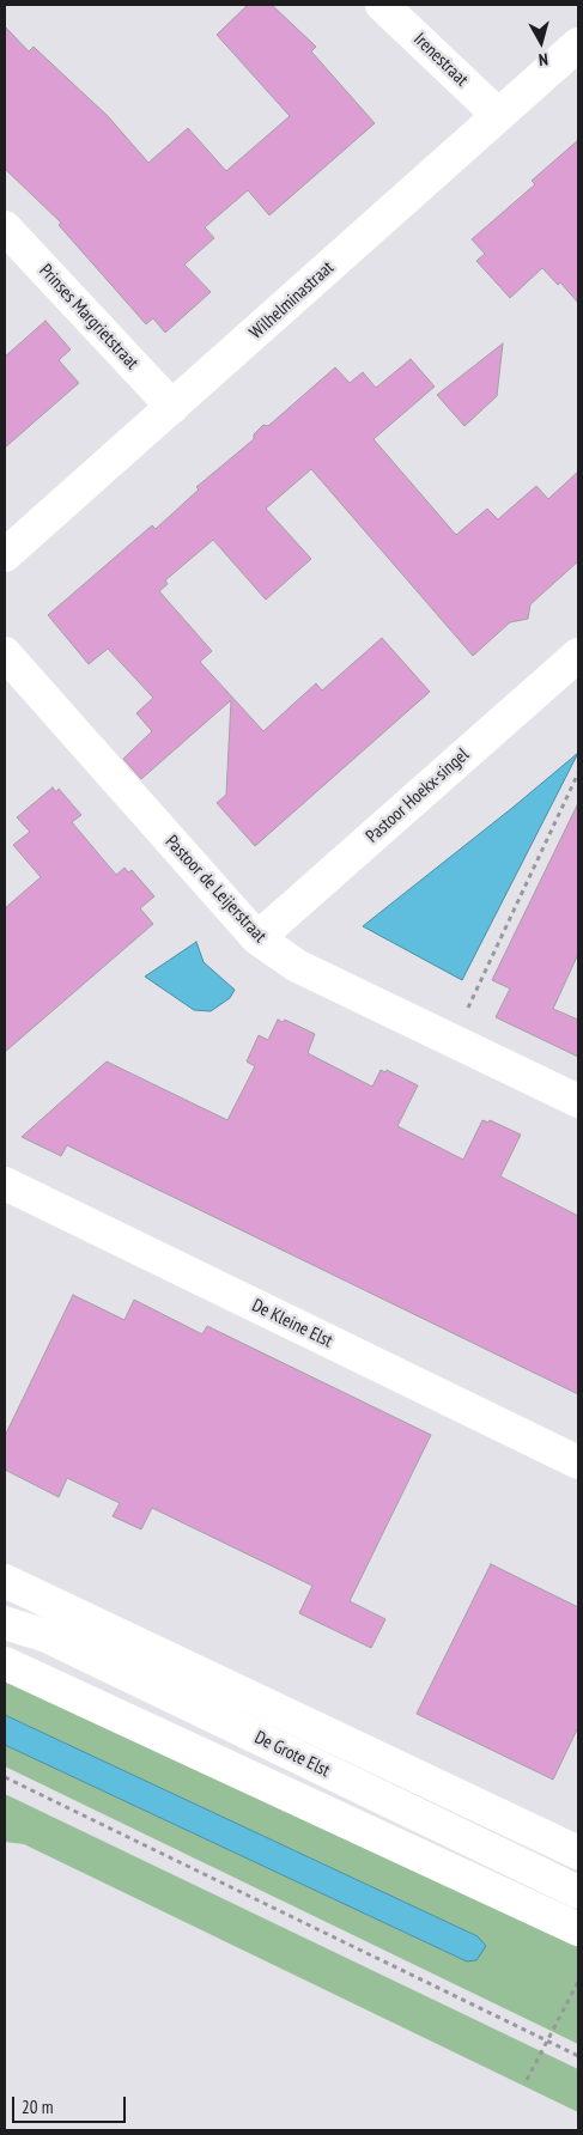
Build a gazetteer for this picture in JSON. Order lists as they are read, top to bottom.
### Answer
{
  "streets": {
    "street": [
      "Irenestraat",
      "Wilhelminastraat",
      "Prinses Margrietstraat",
      "Pastoor Hoekx-singel",
      "Pastoor de Leijerstraat",
      "De Kleine Elst",
      "De Grote Elst"
    ]
  },
  "crossings": [
    ["Irenestraat", "Wilhelminastraat"],
    ["Wilhelminastraat", "Prinses Margrietstraat"],
    ["Pastoor Hoekx-singel", "Pastoor de Leijerstraat"]
  ],
  "scale_bar": "20 m",
  "north": "bottom"
}
